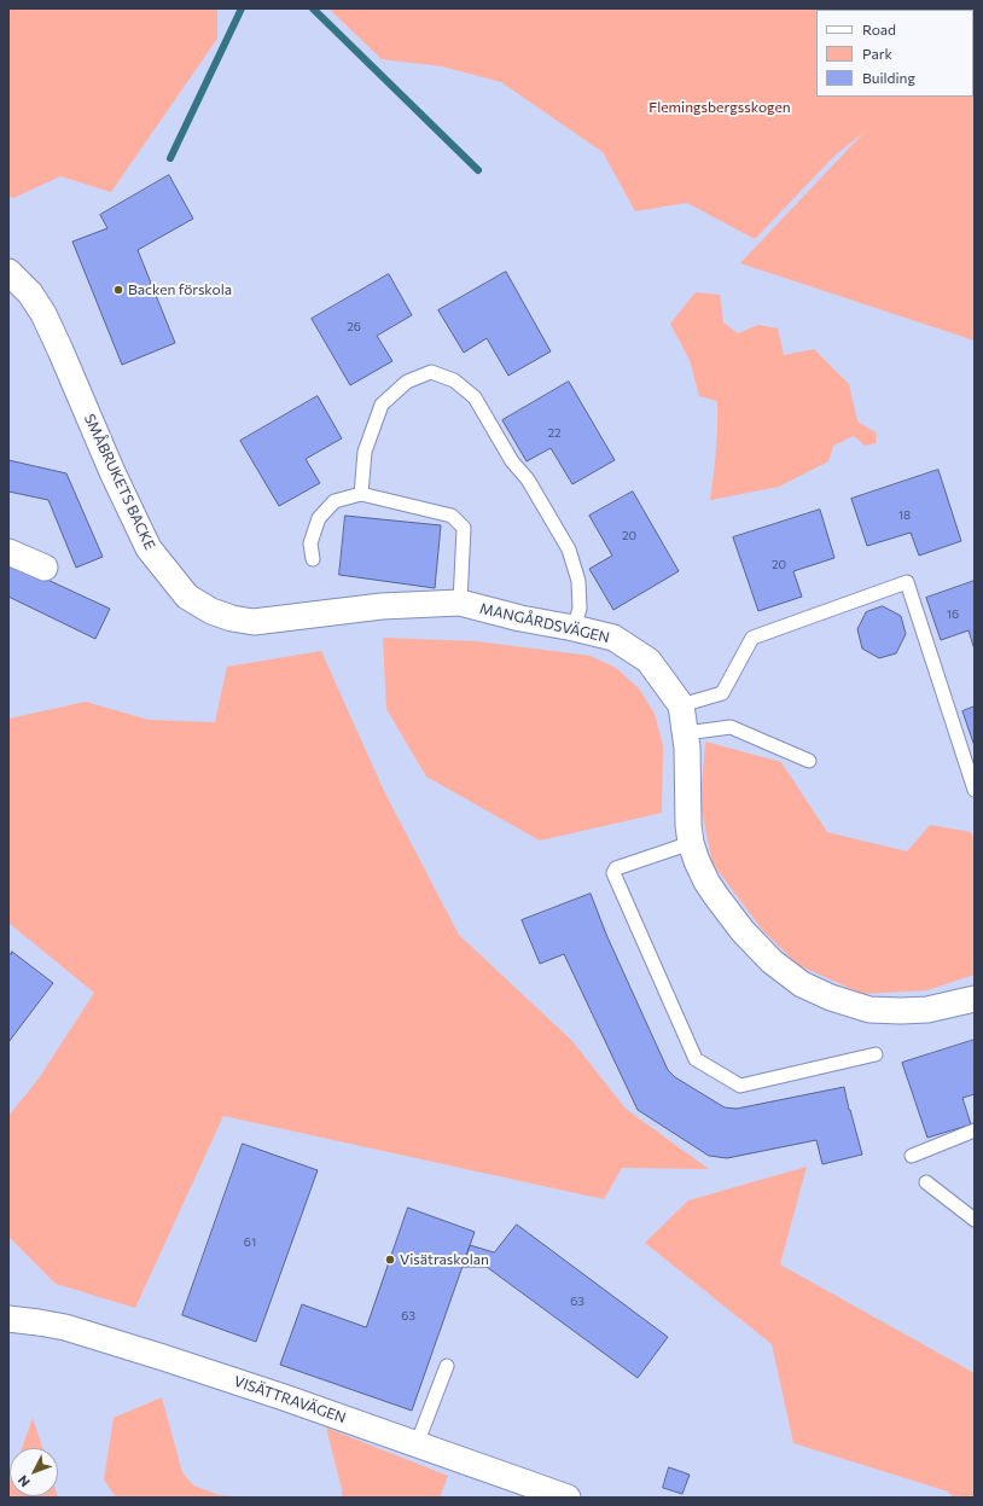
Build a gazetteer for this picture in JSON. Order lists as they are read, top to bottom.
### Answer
{
  "streets": {
    "street": ["SMÅBRUKETS BACKE", "MANGÅRDSVÄGEN", "VISÄTTRAVÄGEN"]
  },
  "crossings": [
    ["SMÅBRUKETS BACKE", "MANGÅRDSVÄGEN"]
  ],
  "parks": ["Flemingsbergsskogen"],
  "places": ["Backen förskola", "Visätraskolan"],
  "house_numbers": [
    "26",
    "22",
    "18",
    "20",
    "20",
    "16",
    "61",
    "63",
    "63"
  ],
  "legend": ["Road", "Park", "Building"],
  "north": "bottom left"
}
